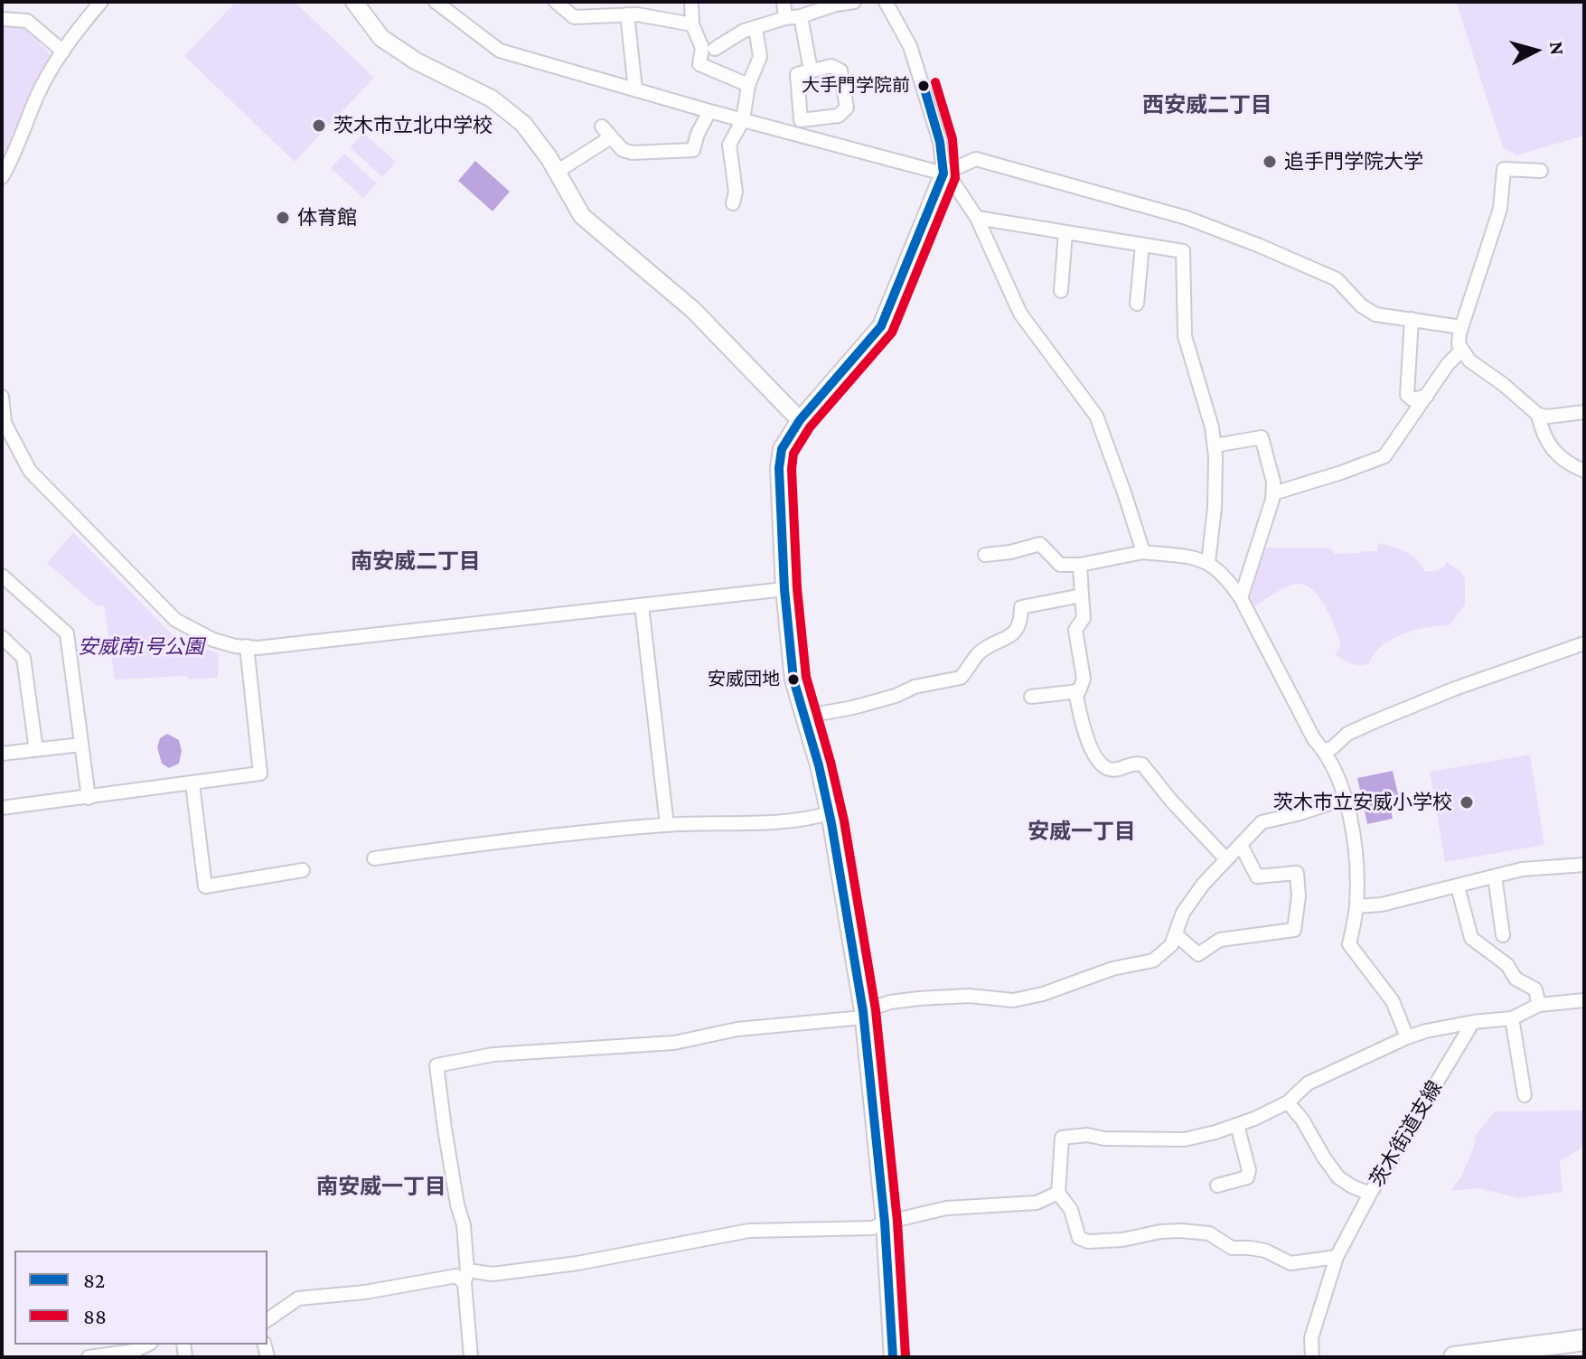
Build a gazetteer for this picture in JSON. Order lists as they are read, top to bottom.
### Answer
{
  "streets": {
    "street": ["茨木街道支線"]
  },
  "districts": [
    "西安威二丁目",
    "南安威二丁目",
    "安威一丁目",
    "南安威一丁目"
  ],
  "parks": ["安威南1号公園"],
  "places": [
    "大手門学院前",
    "茨木市立北中学校",
    "追手門学院大学",
    "体育館",
    "安威団地",
    "茨木市立安威小学校"
  ],
  "lines": ["transit line 88", "transit line 82"],
  "legend": ["82", "88"],
  "north": "right"
}
